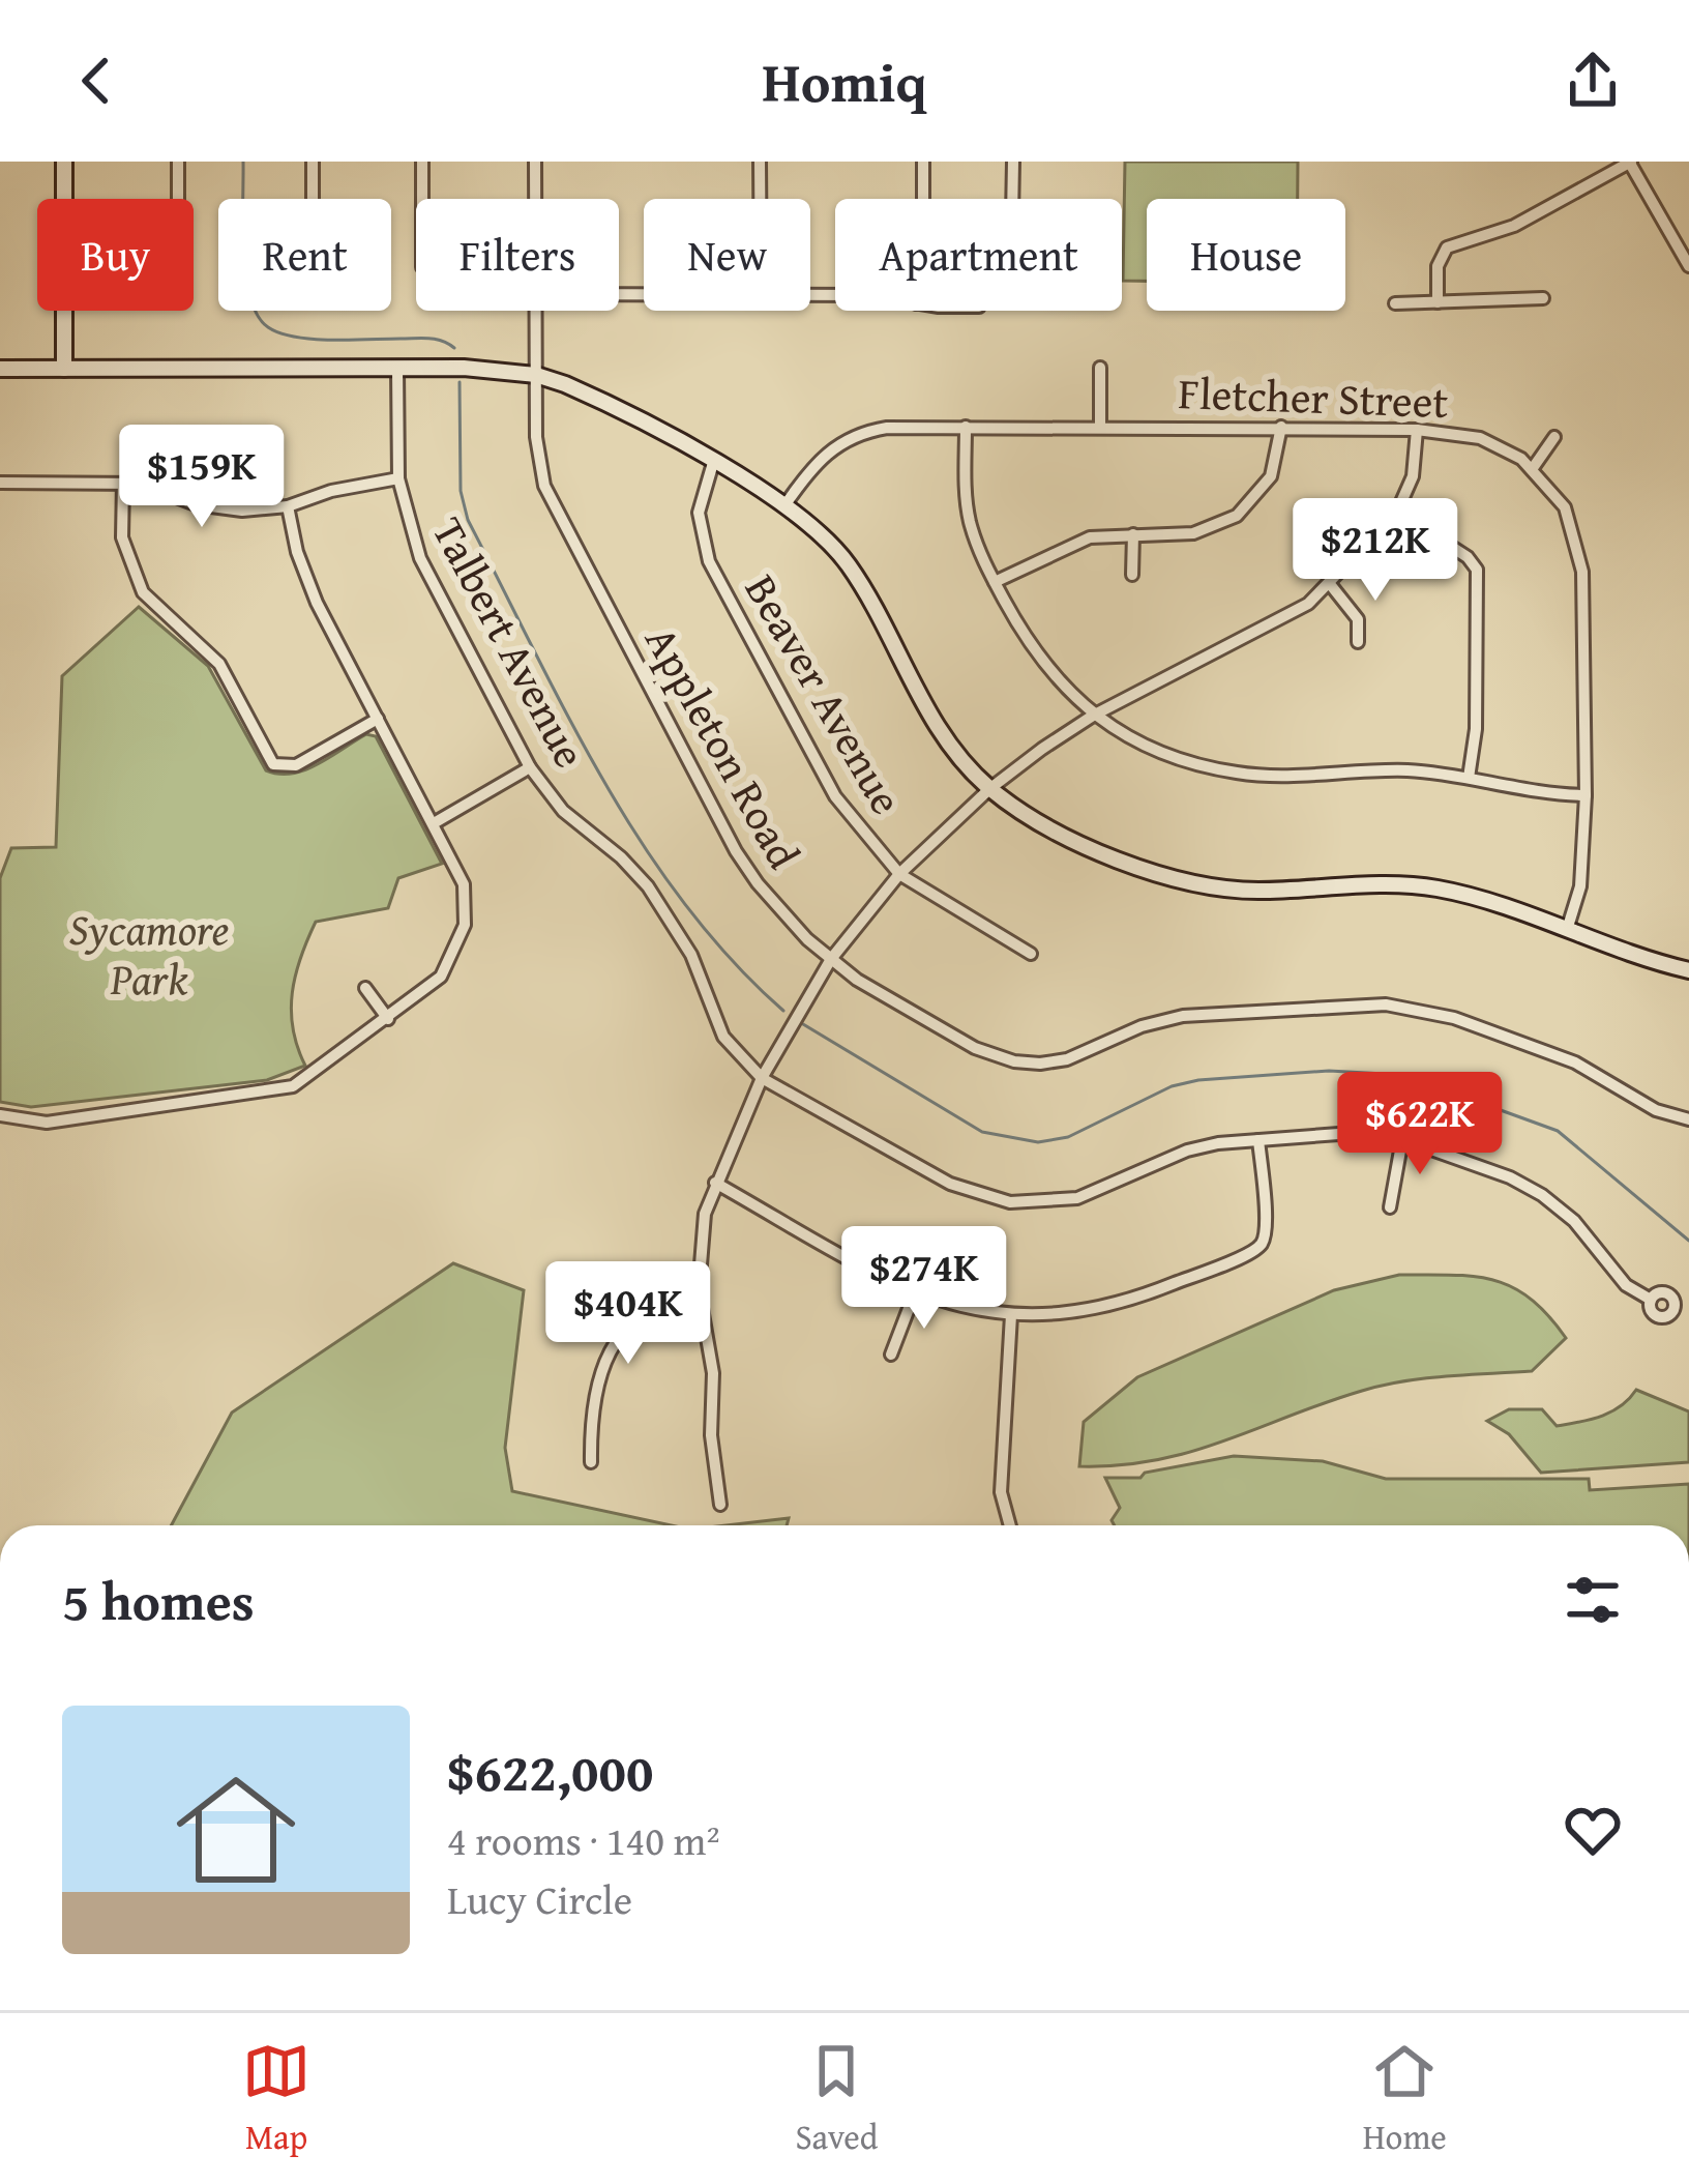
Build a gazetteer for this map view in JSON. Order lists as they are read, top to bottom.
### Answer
{
  "streets": {
    "street": [
      "Fletcher Street",
      "Talbert Avenue",
      "Beaver Avenue",
      "Appleton Road"
    ]
  },
  "parks": ["Sycamore Park"],
  "page": {
    "header": "Homiq",
    "chip": [
      "Buy",
      "Rent",
      "Filters",
      "New",
      "Apartment",
      "House"
    ],
    "price": [
      "$159K",
      "$212K",
      "$622K",
      "$274K",
      "$404K"
    ],
    "heading": "5 homes",
    "list": [
      {
        "name": "$622,000",
        "note": "4 rooms · 140 m² · Lucy Circle"
      }
    ],
    "tabs": ["Map", "Saved", "Home"]
  }
}
